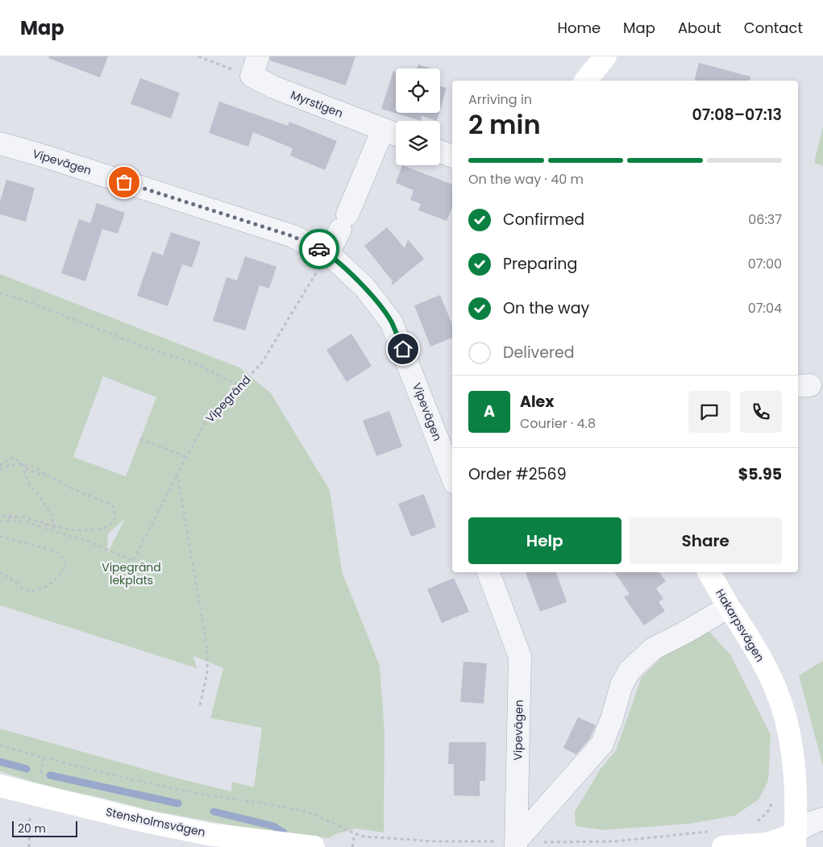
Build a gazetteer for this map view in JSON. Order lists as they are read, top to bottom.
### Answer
{
  "streets": {
    "street": [
      "Myrstigen",
      "Vipevägen",
      "Hakarpsvägen",
      "Stensholmsvägen"
    ],
    "path": ["Vipegränd"]
  },
  "crossings": [
    ["Vipevägen", "Vipegränd"]
  ],
  "parks": ["Vipegränd lekplats"],
  "scale_bar": "20 m",
  "page": {
    "header": "Map",
    "nav": [
      "Home",
      "Map",
      "About",
      "Contact"
    ],
    "heading": ["2 min", "Arriving in", "07:08–07:13"],
    "panel": [
      "Alex",
      "Courier · 4.8",
      "Order #2569",
      "$5.95"
    ],
    "bar": "On the way · 40 m",
    "list": [
      ["Confirmed", "06:37"],
      ["Preparing", "07:00"],
      ["On the way", "07:04"],
      "Delivered"
    ],
    "round": "A",
    "buttons": ["Help", "Share"],
    "scale": "20 m"
  }
}
